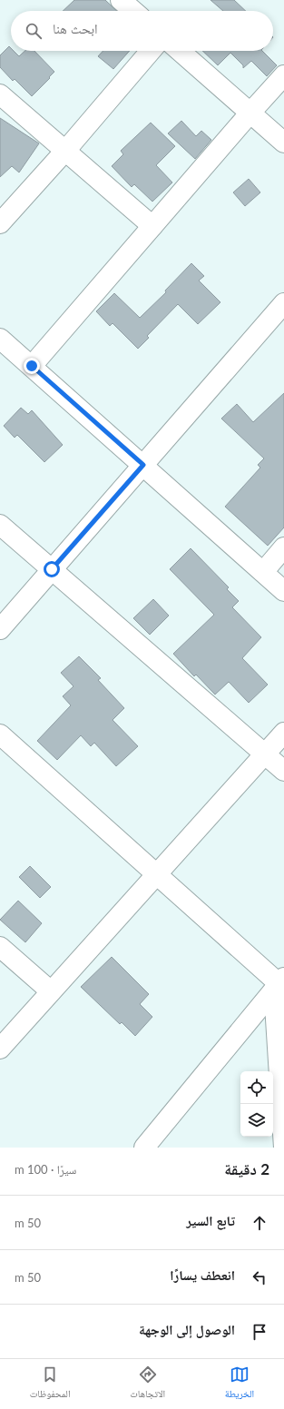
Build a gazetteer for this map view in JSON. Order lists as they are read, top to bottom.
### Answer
{
  "page": {
    "search": "ابحث هنا",
    "heading": ["2 دقيقة", "سيرًا · 100 m"],
    "list": [
      ["تابع السير", "50 m"],
      ["انعطف يسارًا", "50 m"],
      "الوصول إلى الوجهة"
    ],
    "nav": ["الخريطة", "الاتجاهات", "المحفوظات"]
  }
}
